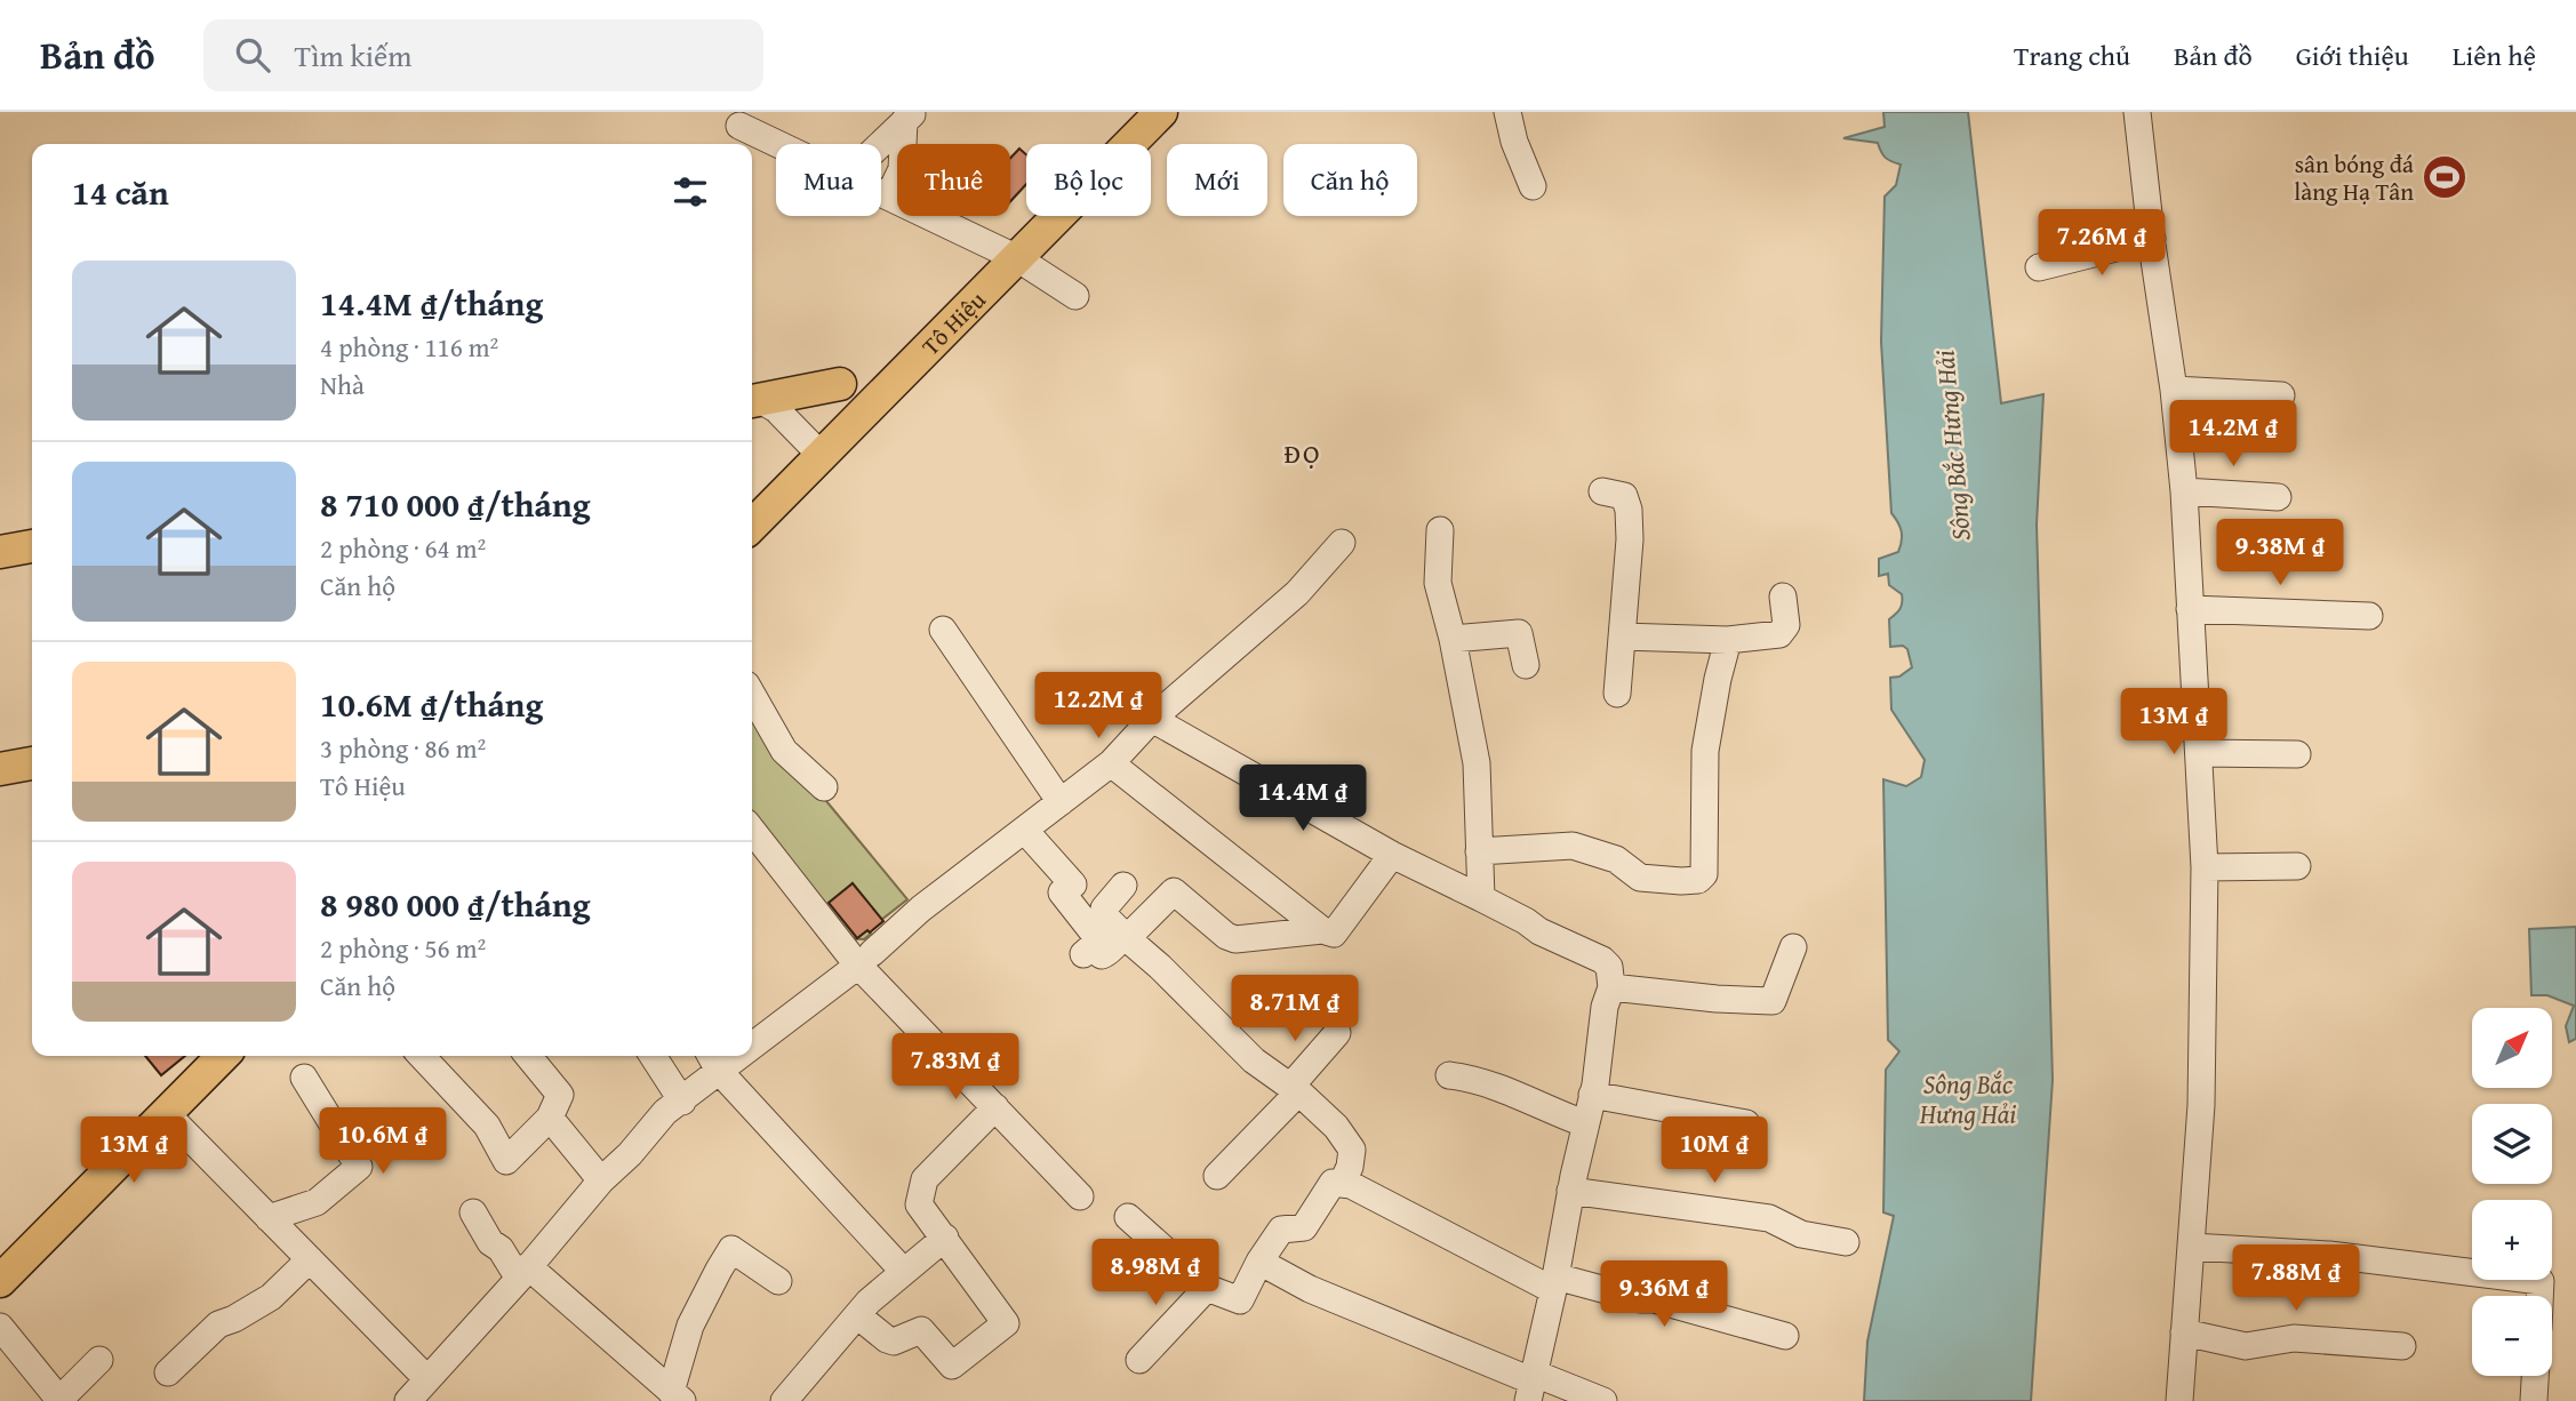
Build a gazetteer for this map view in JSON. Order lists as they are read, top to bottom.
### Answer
{
  "streets": {
    "main road": ["Tô Hiệu"]
  },
  "districts": ["ĐỌ"],
  "water": ["Sông Bắc Hưng Hải"],
  "places": {
    "sports": ["sân bóng đá làng Hạ Tân"]
  },
  "north": "top right",
  "page": {
    "header": "Bản đồ",
    "search": "Tìm kiếm",
    "nav": [
      "Trang chủ",
      "Bản đồ",
      "Giới thiệu",
      "Liên hệ"
    ],
    "chip": [
      "Mua",
      "Thuê",
      "Bộ lọc",
      "Mới",
      "Căn hộ"
    ],
    "heading": "14 căn",
    "price": [
      "7.26M ₫",
      "14.2M ₫",
      "9.38M ₫",
      "12.2M ₫",
      "13M ₫",
      "14.4M ₫",
      "8.71M ₫",
      "7.83M ₫",
      "10.6M ₫",
      "13M ₫",
      "10M ₫",
      "8.98M ₫",
      "7.88M ₫",
      "9.36M ₫"
    ],
    "list": [
      {
        "name": "14.4M ₫/tháng",
        "note": "4 phòng · 116 m² · Nhà"
      },
      {
        "name": "8 710 000 ₫/tháng",
        "note": "2 phòng · 64 m² · Căn hộ"
      },
      {
        "name": "10.6M ₫/tháng",
        "note": "3 phòng · 86 m² · Tô Hiệu"
      },
      {
        "name": "8 980 000 ₫/tháng",
        "note": "2 phòng · 56 m² · Căn hộ"
      }
    ],
    "map_buttons": ["+", "−"]
  }
}
